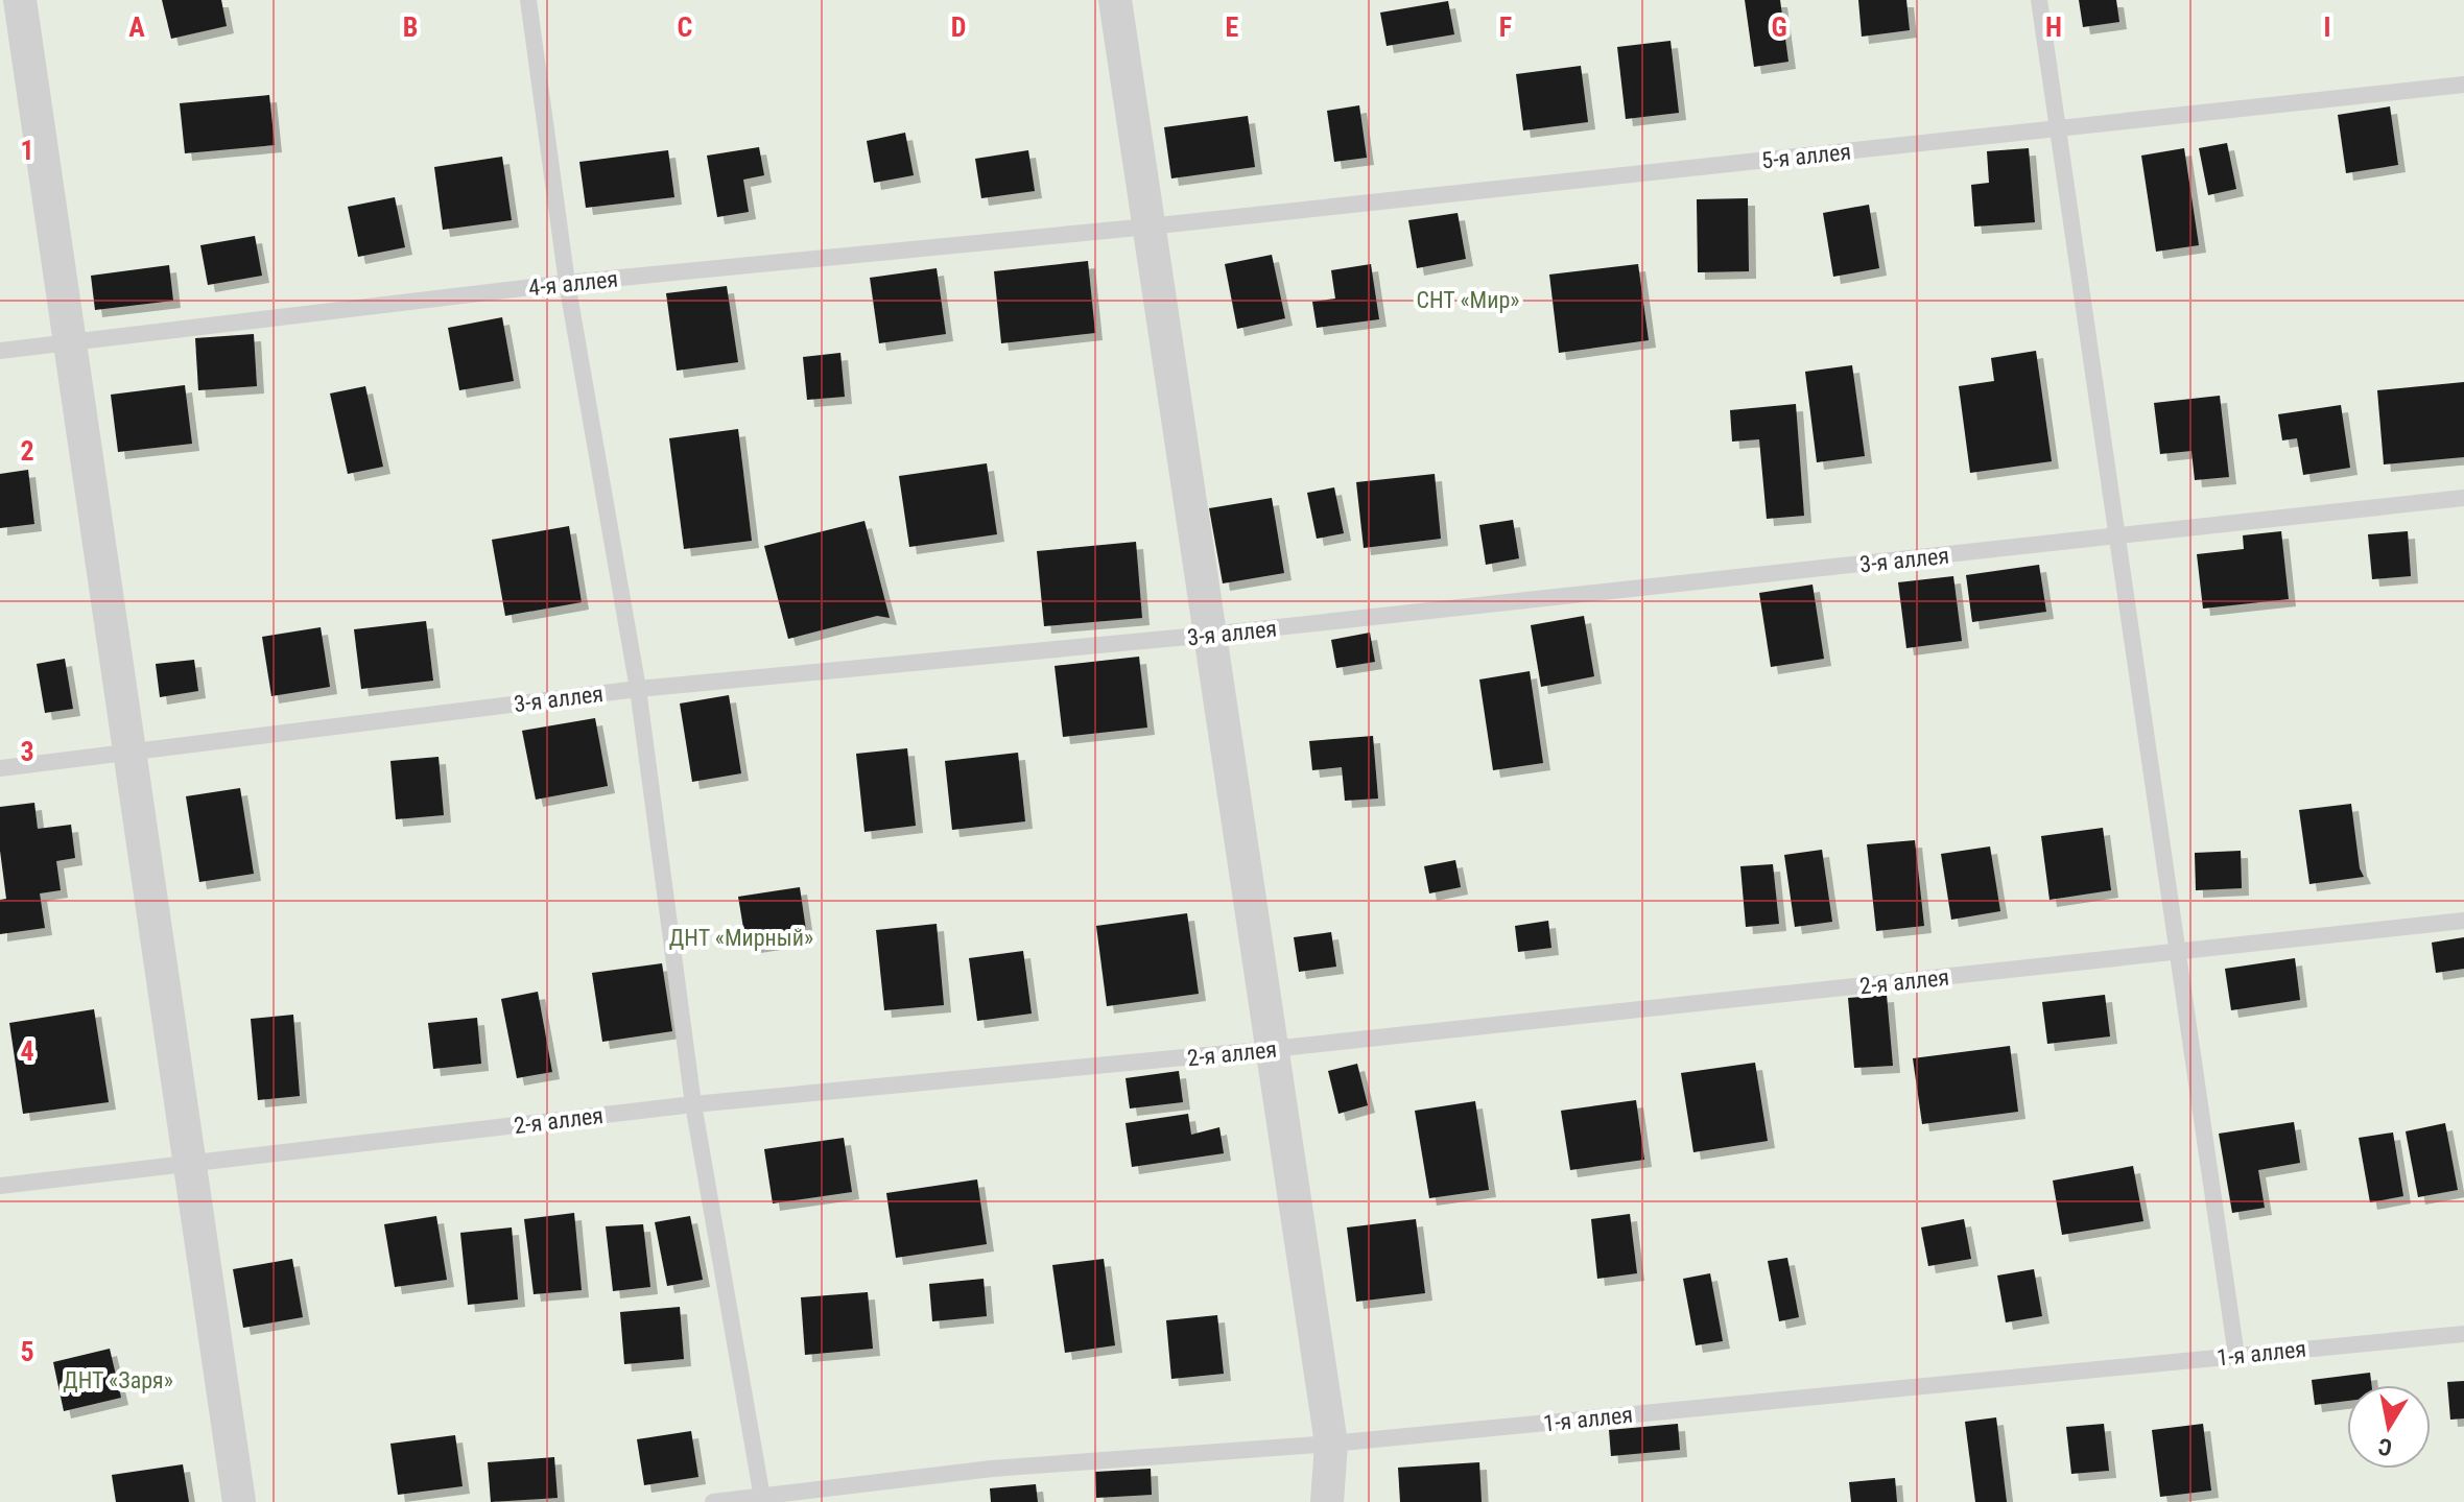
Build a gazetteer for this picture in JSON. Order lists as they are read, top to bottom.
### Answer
{
  "streets": {
    "lane": [
      "5-я аллея",
      "4-я аллея",
      "3-я аллея",
      "2-я аллея",
      "1-я аллея"
    ]
  },
  "crossings": [
    ["5-я аллея", "4-я аллея"]
  ],
  "parks": ["СНТ «Мир»", "ДНТ «Мирный»", "ДНТ «Заря»"],
  "north": "bottom",
  "grid": {
    "columns": [
      "A",
      "B",
      "C",
      "D",
      "E",
      "F",
      "G",
      "H",
      "I"
    ],
    "rows": [
      "1",
      "2",
      "3",
      "4",
      "5"
    ]
  }
}
